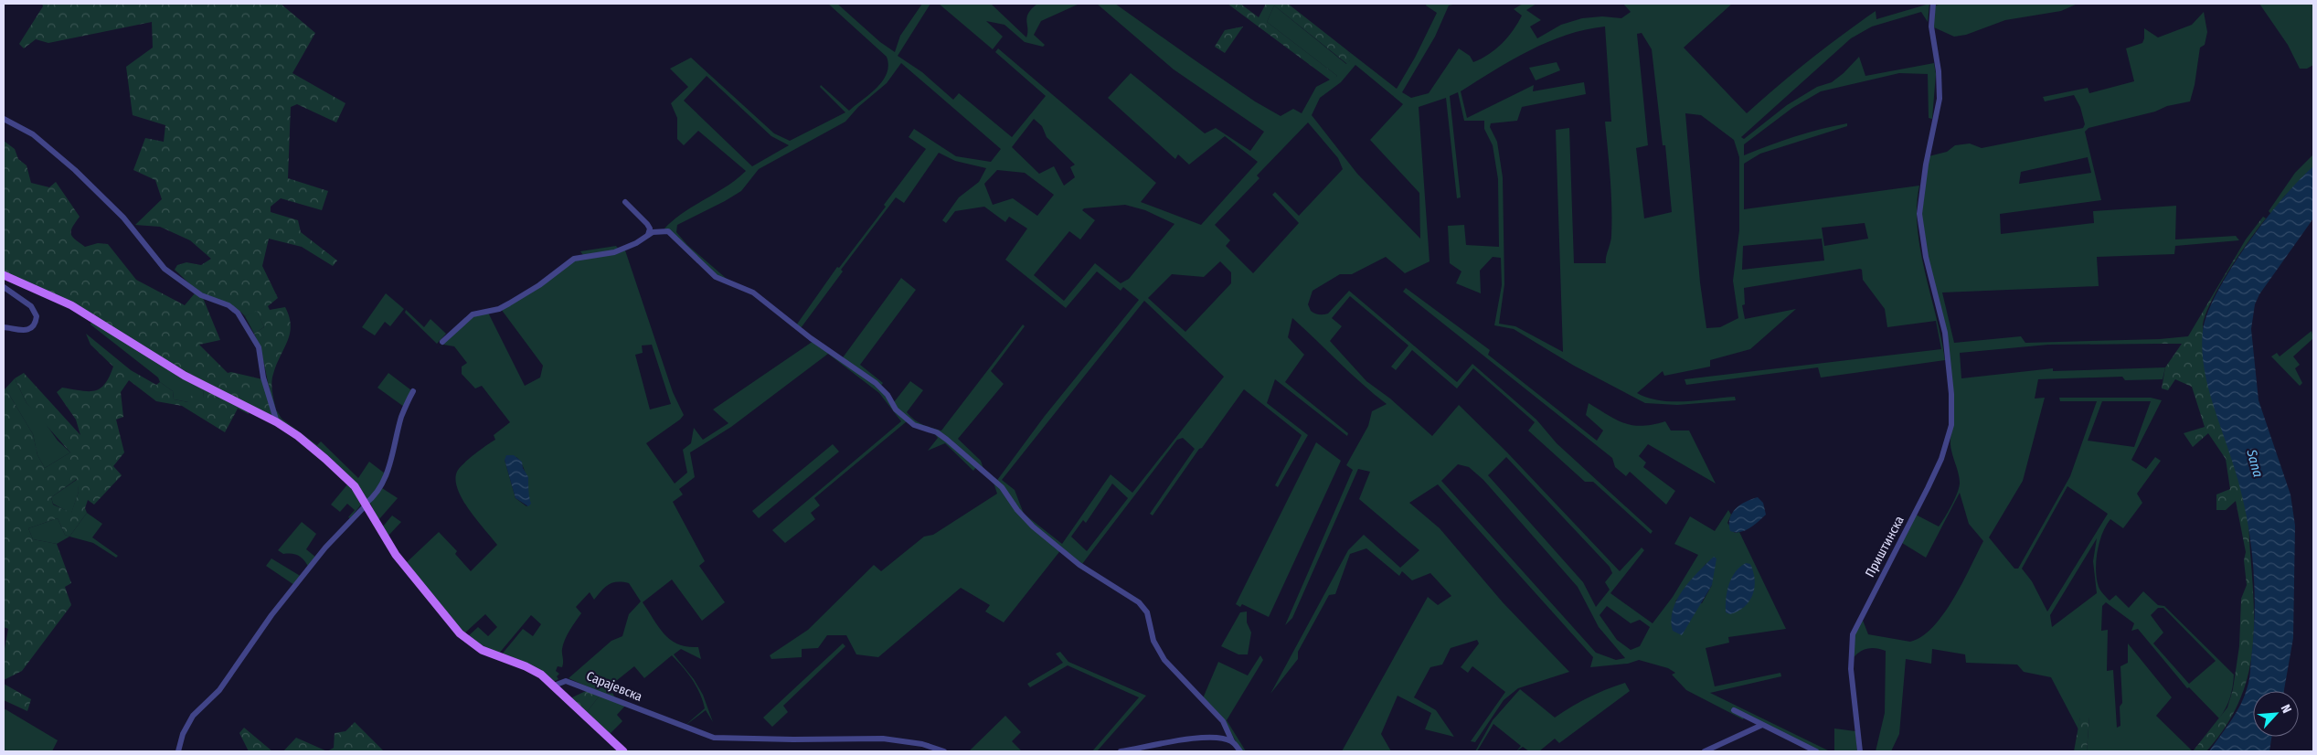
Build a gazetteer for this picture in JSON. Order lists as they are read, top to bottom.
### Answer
{
  "streets": {
    "street": ["Приштинска", "Сарајевска"]
  },
  "water": ["Sana"],
  "north": "top right"
}
